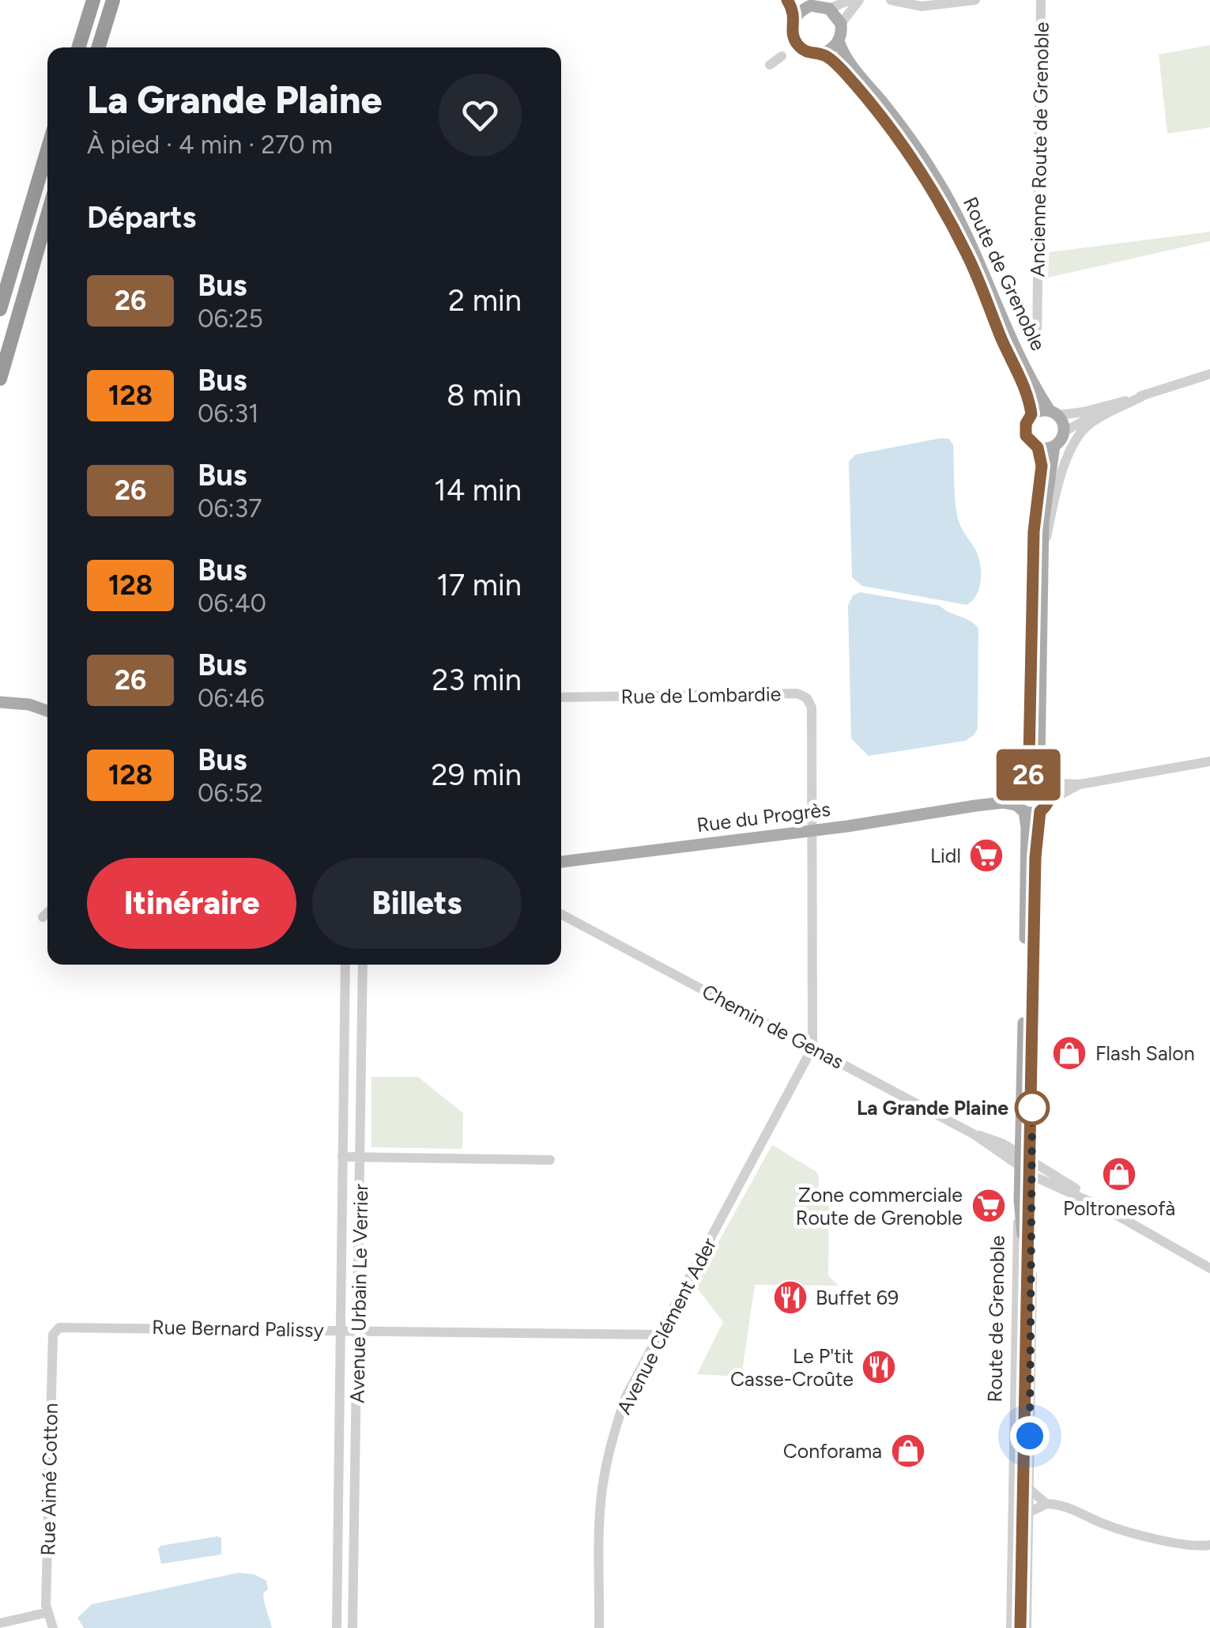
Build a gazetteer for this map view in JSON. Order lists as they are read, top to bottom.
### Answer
{
  "streets": {
    "main road": ["Route de Grenoble", "Rue du Progrès"],
    "street": [
      "Ancienne Route de Grenoble",
      "Rue de Lombardie",
      "Chemin de Genas",
      "Avenue Urbain Le Verrier",
      "Avenue Clément Ader",
      "Rue Bernard Palissy",
      "Rue Aimé Cotton"
    ]
  },
  "crossings": [
    ["Route de Grenoble", "Rue du Progrès"],
    ["Route de Grenoble", "Chemin de Genas"],
    ["Rue de Lombardie", "Rue du Progrès"],
    ["Rue de Lombardie", "Chemin de Genas"],
    ["Rue de Lombardie", "Avenue Clément Ader"],
    ["Chemin de Genas", "Avenue Clément Ader"],
    ["Avenue Urbain Le Verrier", "Rue Bernard Palissy"],
    ["Avenue Clément Ader", "Rue Bernard Palissy"],
    ["Rue Bernard Palissy", "Rue Aimé Cotton"]
  ],
  "places": {
    "supermarket": ["Lidl", "Zone commerciale Route de Grenoble"],
    "shop": ["Flash Salon", "Poltronesofà", "Conforama"],
    "other": ["La Grande Plaine"],
    "restaurant": ["Buffet 69", "Le P'tit Casse-Croûte"]
  },
  "lines": ["bus line 26"],
  "page": {
    "on_map": "26",
    "heading": [
      ["La Grande Plaine", "À pied · 4 min · 270 m"],
      "Départs"
    ],
    "list": [
      {
        "mark": "26",
        "name": "Bus",
        "note": "06:25",
        "value": "2 min"
      },
      {
        "mark": "128",
        "name": "Bus",
        "note": "06:31",
        "value": "8 min"
      },
      {
        "mark": "26",
        "name": "Bus",
        "note": "06:37",
        "value": "14 min"
      },
      {
        "mark": "128",
        "name": "Bus",
        "note": "06:40",
        "value": "17 min"
      },
      {
        "mark": "26",
        "name": "Bus",
        "note": "06:46",
        "value": "23 min"
      },
      {
        "mark": "128",
        "name": "Bus",
        "note": "06:52",
        "value": "29 min"
      }
    ],
    "buttons": ["Itinéraire", "Billets"]
  }
}
